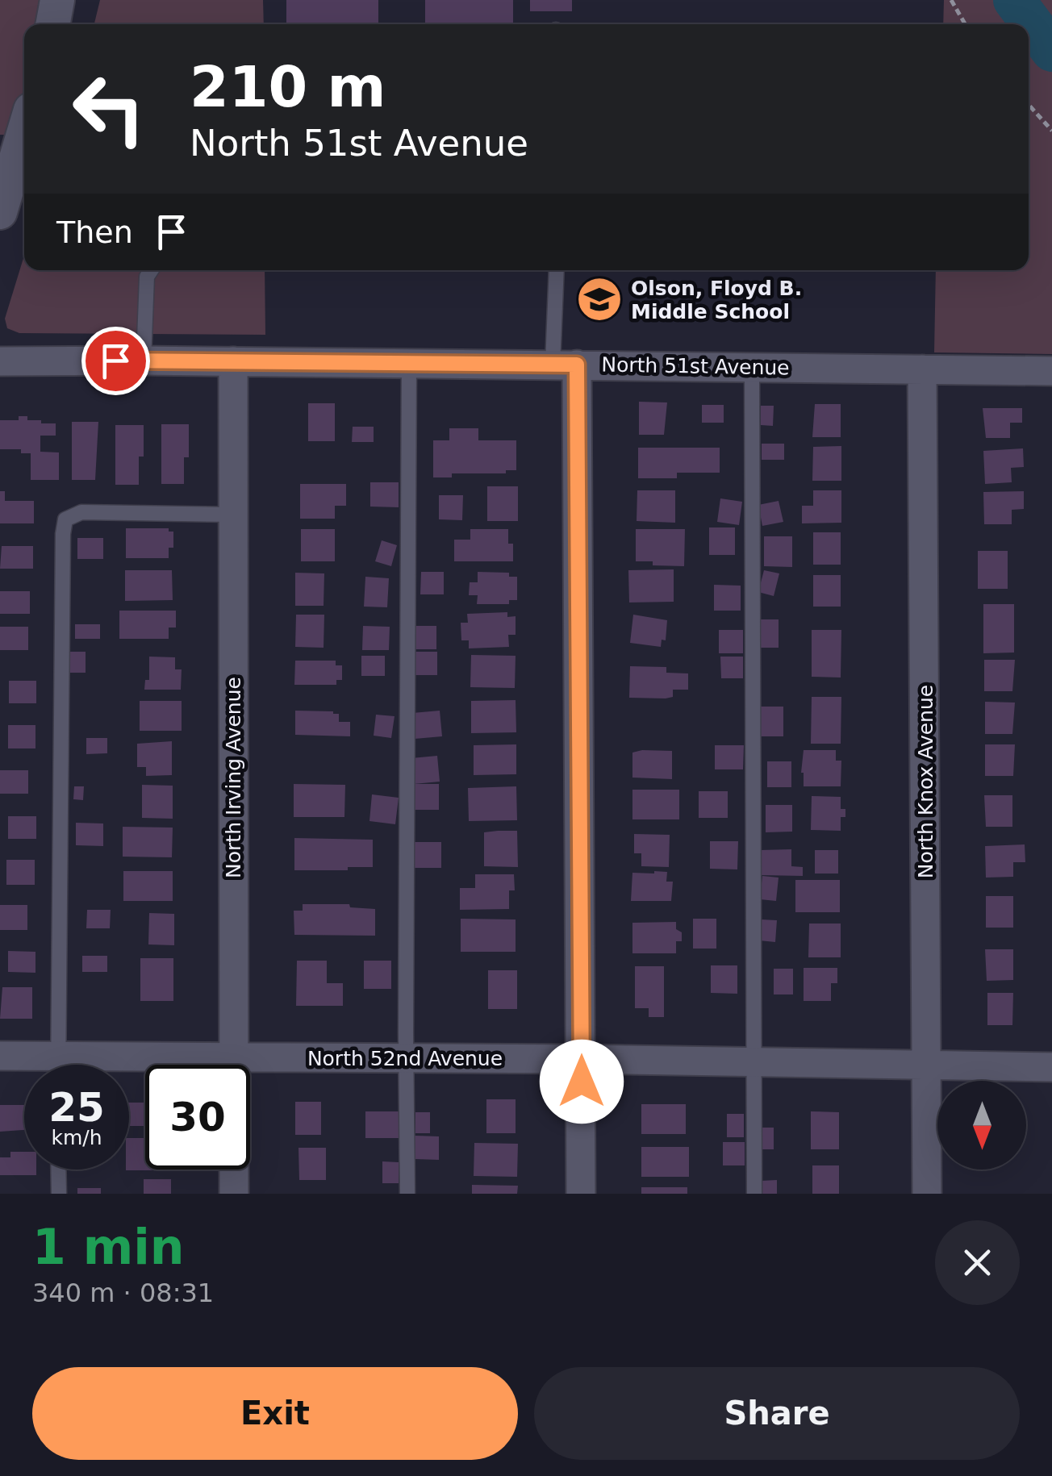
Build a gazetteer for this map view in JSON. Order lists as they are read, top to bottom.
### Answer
{
  "streets": {
    "street": [
      "North 51st Avenue",
      "North Irving Avenue",
      "North Knox Avenue",
      "North 52nd Avenue"
    ]
  },
  "crossings": [
    ["North 51st Avenue", "North Irving Avenue"],
    ["North 51st Avenue", "North Knox Avenue"],
    ["North Irving Avenue", "North 52nd Avenue"],
    ["North Knox Avenue", "North 52nd Avenue"]
  ],
  "places": {
    "school or university": ["Olson, Floyd B. Middle School"]
  },
  "north": "bottom",
  "page": {
    "turn": ["210 m", "North 51st Avenue"],
    "then": "Then",
    "speed": "25 km/h",
    "limit": "30",
    "heading": ["1 min", "340 m · 08:31"],
    "buttons": ["Exit", "Share"]
  }
}
